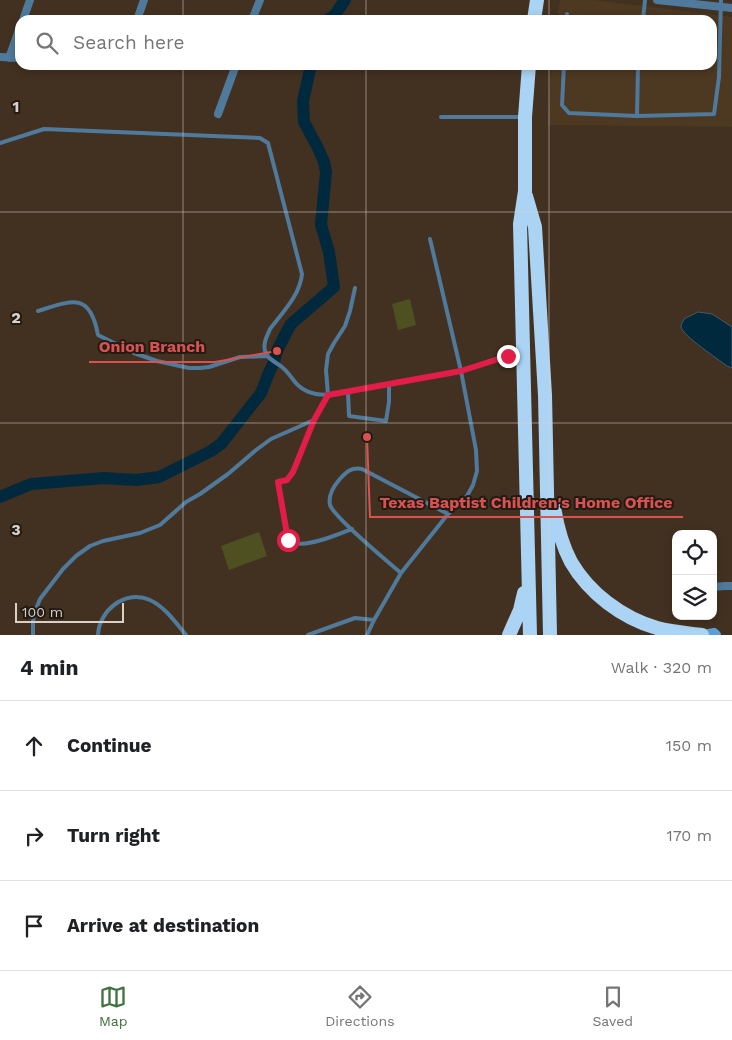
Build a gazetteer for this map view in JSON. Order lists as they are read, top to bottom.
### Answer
{
  "places": ["Onion Branch", "Texas Baptist Children's Home Office"],
  "scale_bar": "100 m",
  "page": {
    "search": "Search here",
    "scale": "100 m",
    "heading": ["4 min", "Walk · 320 m"],
    "list": [
      ["Continue", "150 m"],
      ["Turn right", "170 m"],
      "Arrive at destination"
    ],
    "nav": ["Map", "Directions", "Saved"]
  },
  "grid": {
    "rows": ["1", "2", "3"]
  }
}
